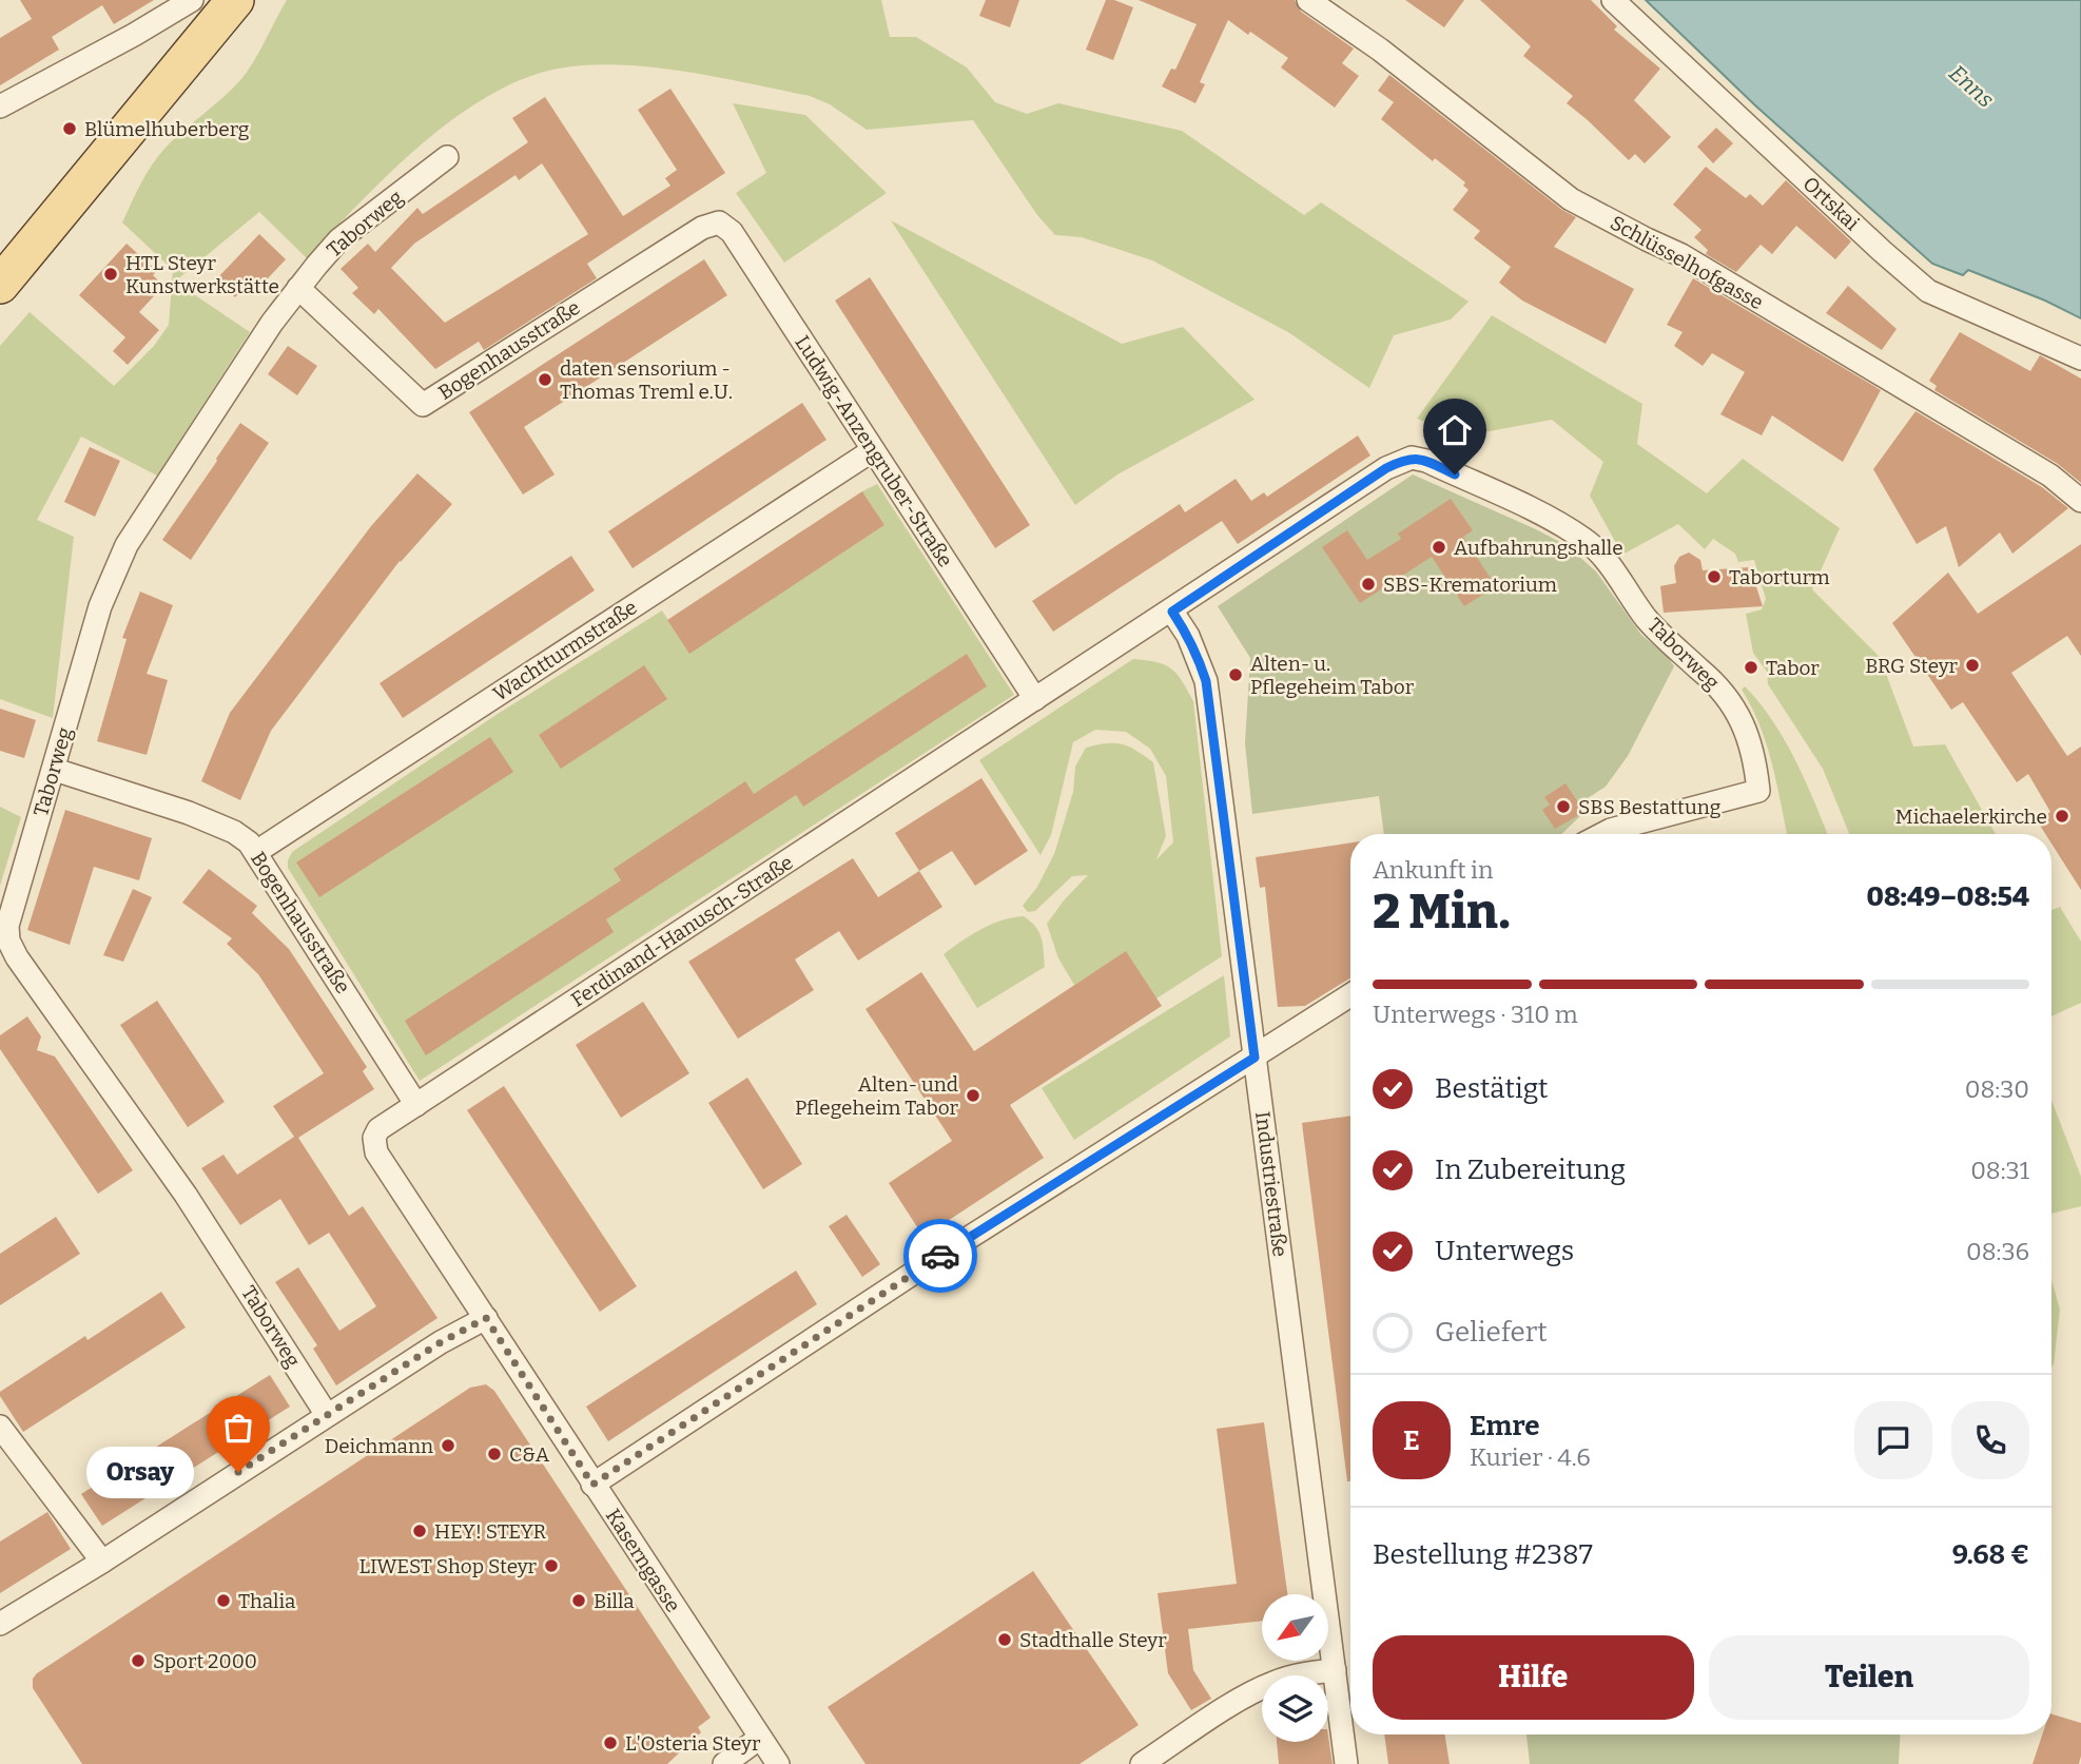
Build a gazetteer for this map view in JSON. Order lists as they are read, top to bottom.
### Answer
{
  "streets": {
    "street": [
      "Ortskai",
      "Taborweg",
      "Schlüsselhofgasse",
      "Bogenhausstraße",
      "Ludwig-Anzengruber-Straße",
      "Wachtturmstraße",
      "Ferdinand-Hanusch-Straße",
      "Industriestraße",
      "Kaserngasse"
    ]
  },
  "crossings": [
    ["Taborweg", "Bogenhausstraße"],
    ["Taborweg", "Ferdinand-Hanusch-Straße"],
    ["Bogenhausstraße", "Ludwig-Anzengruber-Straße"],
    ["Bogenhausstraße", "Wachtturmstraße"],
    ["Bogenhausstraße", "Ferdinand-Hanusch-Straße"],
    ["Ludwig-Anzengruber-Straße", "Wachtturmstraße"],
    ["Ludwig-Anzengruber-Straße", "Ferdinand-Hanusch-Straße"],
    ["Ferdinand-Hanusch-Straße", "Industriestraße"],
    ["Ferdinand-Hanusch-Straße", "Kaserngasse"]
  ],
  "water": ["Enns"],
  "places": [
    "Blümelhuberberg",
    "HTL Steyr Kunstwerkstätte",
    "daten sensorium - Thomas Treml e.U.",
    "Aufbahrungshalle",
    "Taborturm",
    "SBS-Krematorium",
    "BRG Steyr",
    "Tabor",
    "Alten- u. Pflegeheim Tabor",
    "SBS Bestattung",
    "Michaelerkirche",
    "Alten- und Pflegeheim Tabor",
    "Deichmann",
    "C&A",
    "Orsay",
    "HEY! STEYR",
    "LIWEST Shop Steyr",
    "Thalia",
    "Billa",
    "Stadthalle Steyr",
    "Sport 2000",
    "L'Osteria Steyr"
  ],
  "north": "bottom left",
  "page": {
    "heading": ["2 Min.", "Ankunft in", "08:49–08:54"],
    "panel": [
      "Emre",
      "Kurier · 4.6",
      "Bestellung #2387",
      "9.68 €"
    ],
    "bar": "Unterwegs · 310 m",
    "list": [
      ["Bestätigt", "08:30"],
      ["In Zubereitung", "08:31"],
      ["Unterwegs", "08:36"],
      "Geliefert"
    ],
    "round": "E",
    "bubble": "Orsay",
    "buttons": ["Hilfe", "Teilen"]
  }
}
